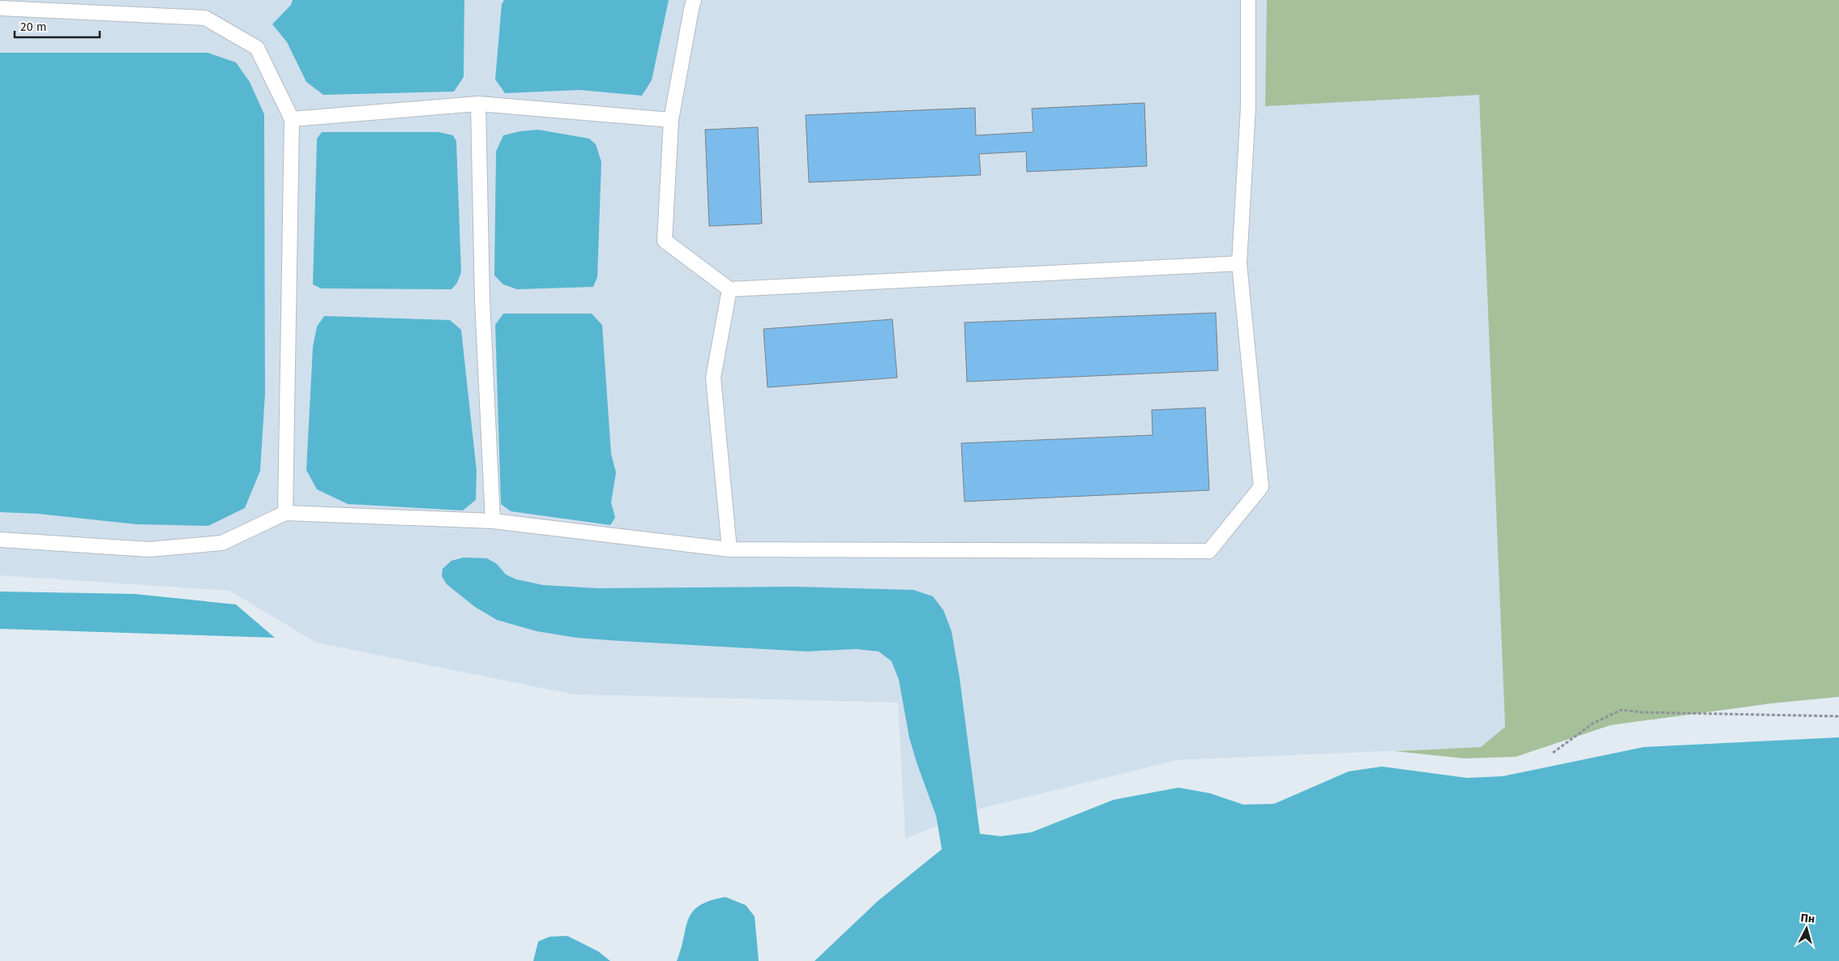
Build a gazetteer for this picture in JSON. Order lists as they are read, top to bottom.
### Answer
{
  "scale_bar": "20 m",
  "north": "top"
}
